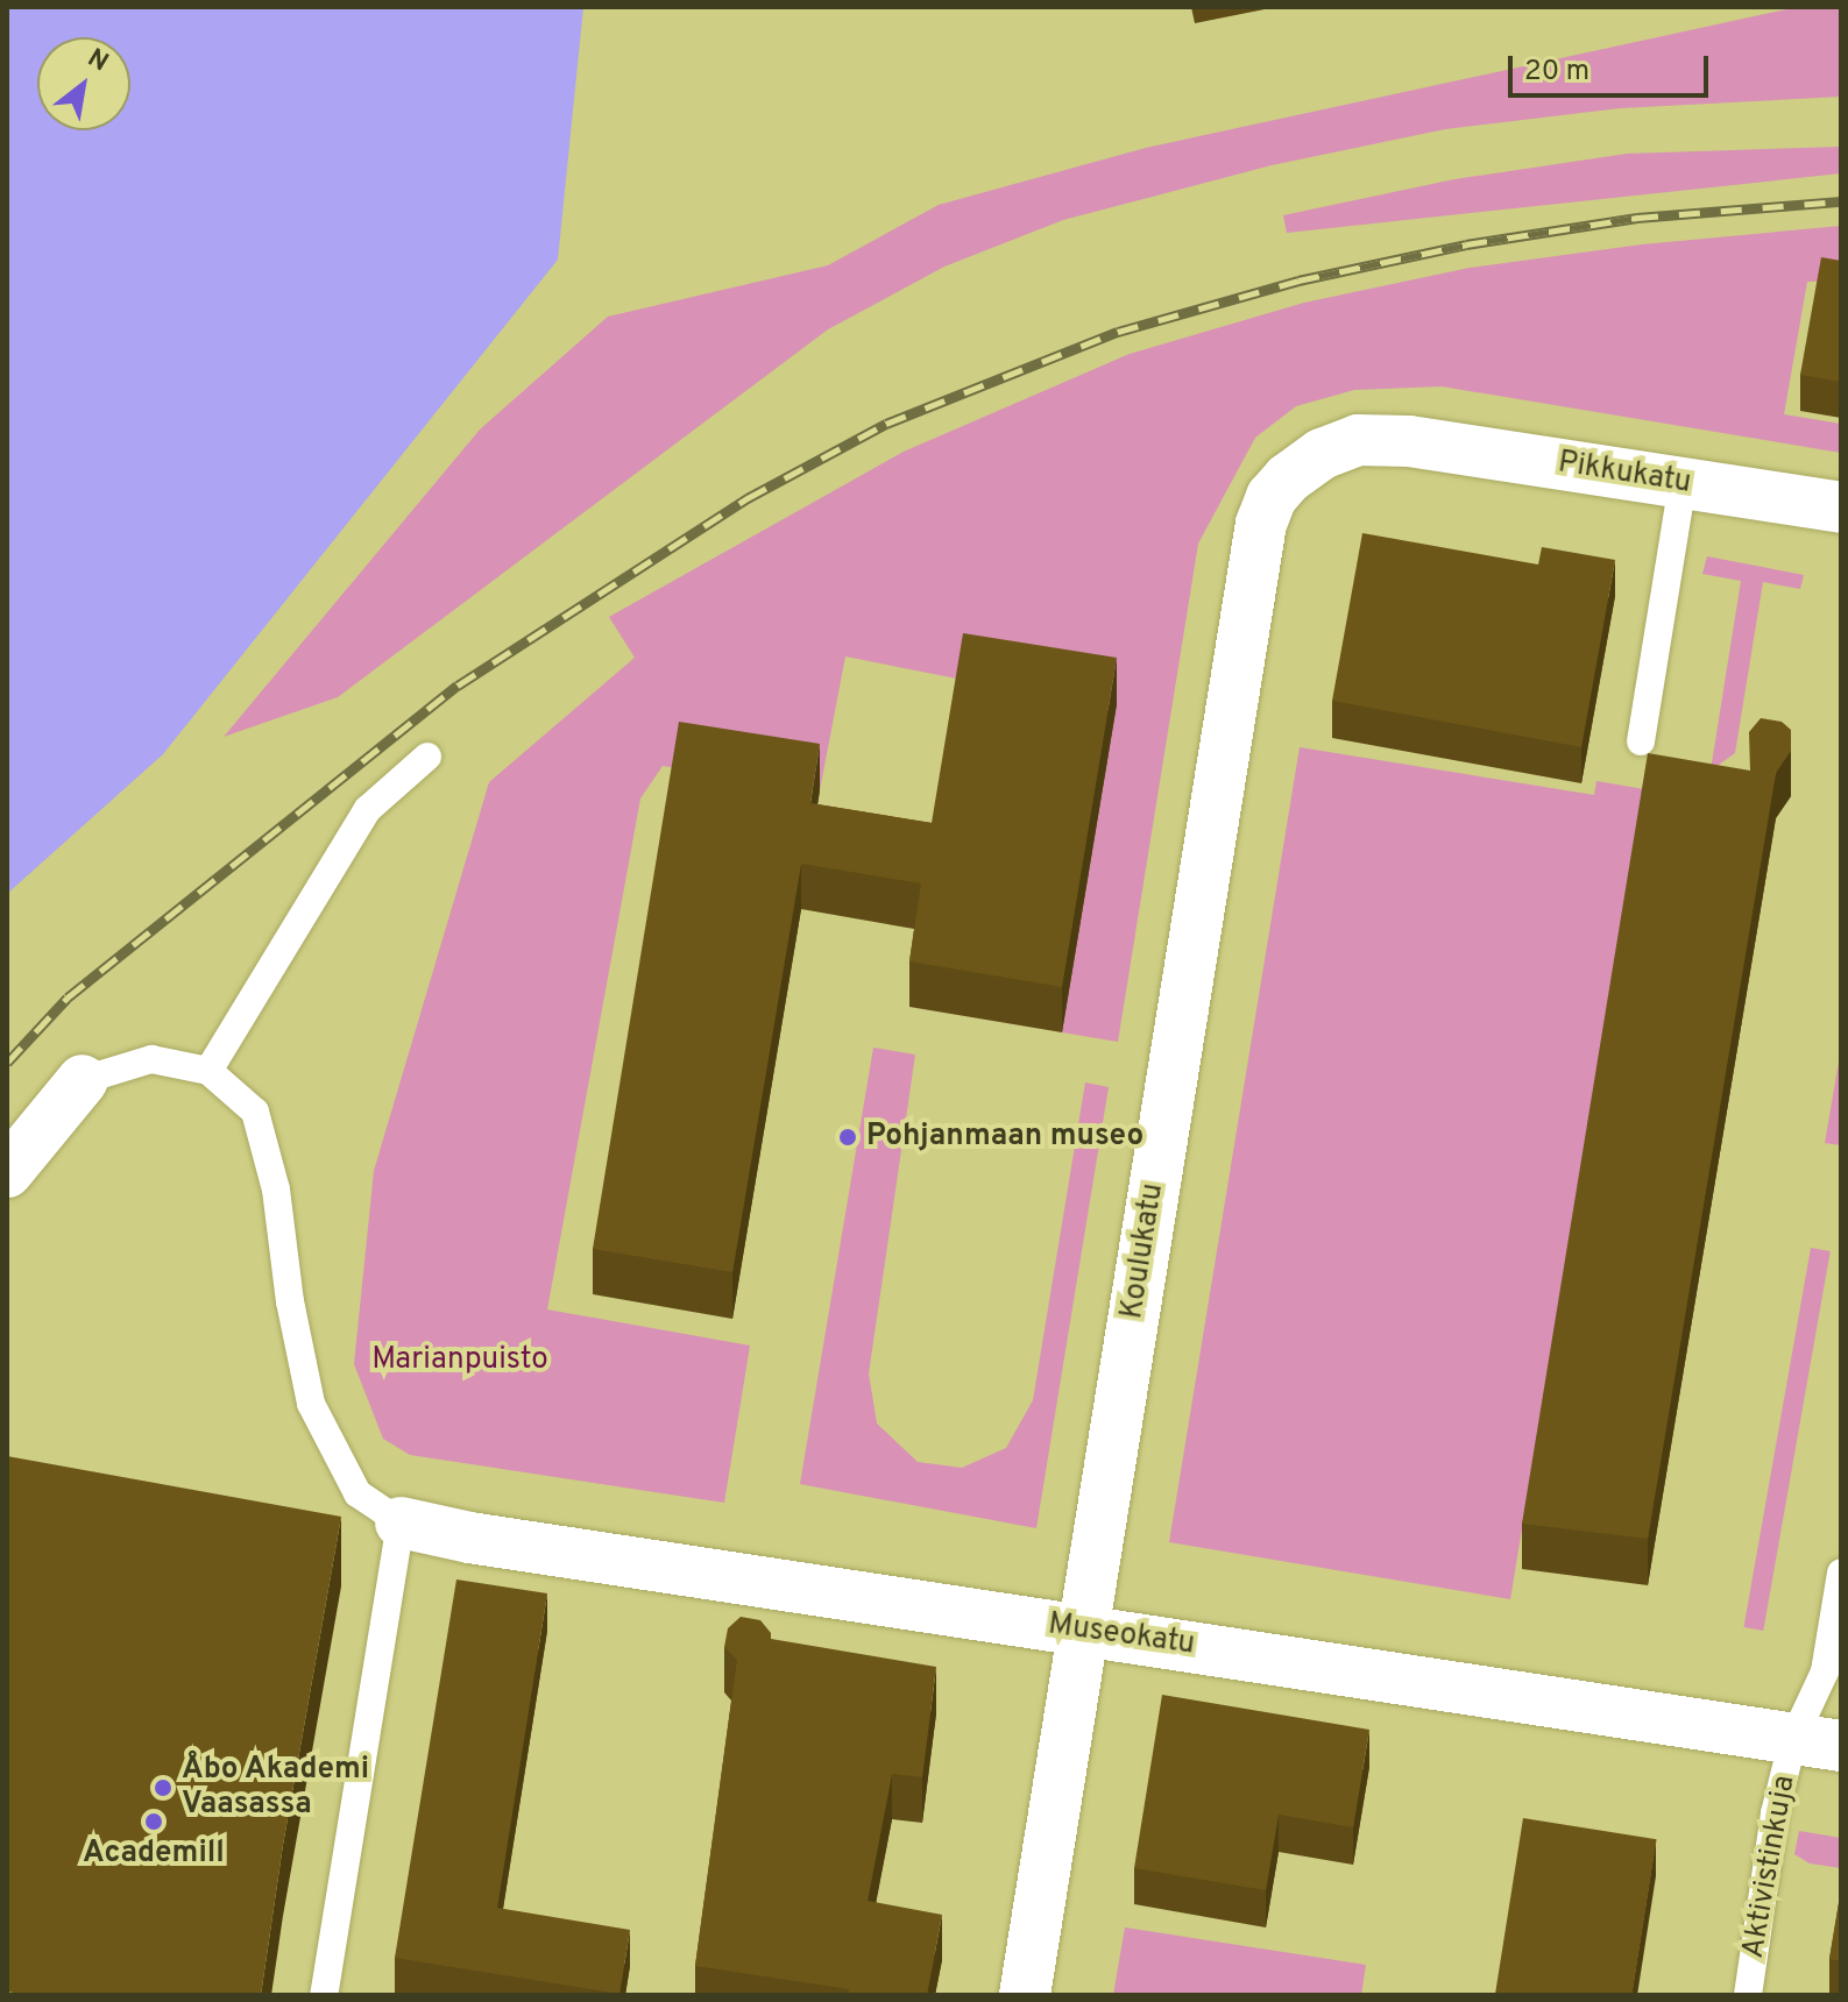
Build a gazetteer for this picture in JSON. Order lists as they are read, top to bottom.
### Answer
{
  "streets": {
    "street": ["Pikkukatu", "Koulukatu", "Museokatu"],
    "lane": ["Aktivistinkuja"]
  },
  "crossings": [
    ["Pikkukatu", "Koulukatu"],
    ["Koulukatu", "Museokatu"],
    ["Museokatu", "Aktivistinkuja"]
  ],
  "parks": ["Marianpuisto"],
  "places": ["Pohjanmaan museo", "Åbo Akademi Vaasassa", "Academill"],
  "scale_bar": "20 m",
  "north": "top right"
}
